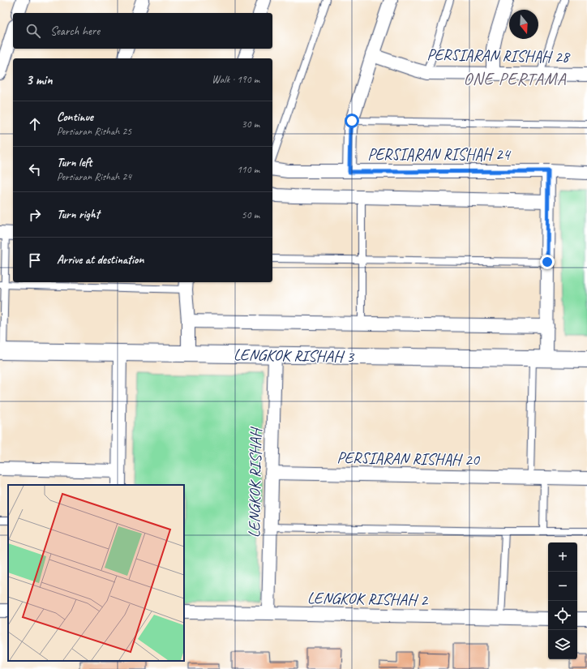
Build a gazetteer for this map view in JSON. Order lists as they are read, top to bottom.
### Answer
{
  "streets": {
    "street": [
      "PERSIARAN RISHAH 28",
      "PERSIARAN RISHAH 24",
      "LENGKOK RISHAH 3",
      "PERSIARAN RISHAH 20",
      "LENGKOK RISHAH",
      "LENGKOK RISHAH 2"
    ]
  },
  "crossings": [
    ["LENGKOK RISHAH 3", "LENGKOK RISHAH"],
    ["PERSIARAN RISHAH 20", "LENGKOK RISHAH"],
    ["LENGKOK RISHAH", "LENGKOK RISHAH 2"]
  ],
  "districts": ["ONE PERTAMA"],
  "north": "bottom",
  "page": {
    "search": "Search here",
    "heading": ["3 min", "Walk · 190 m"],
    "list": [
      ["Continue", "Persiaran Rishah 25", "30 m"],
      ["Turn left", "Persiaran Rishah 24", "110 m"],
      ["Turn right", "50 m"],
      "Arrive at destination"
    ],
    "map_buttons": ["+", "−"]
  }
}
